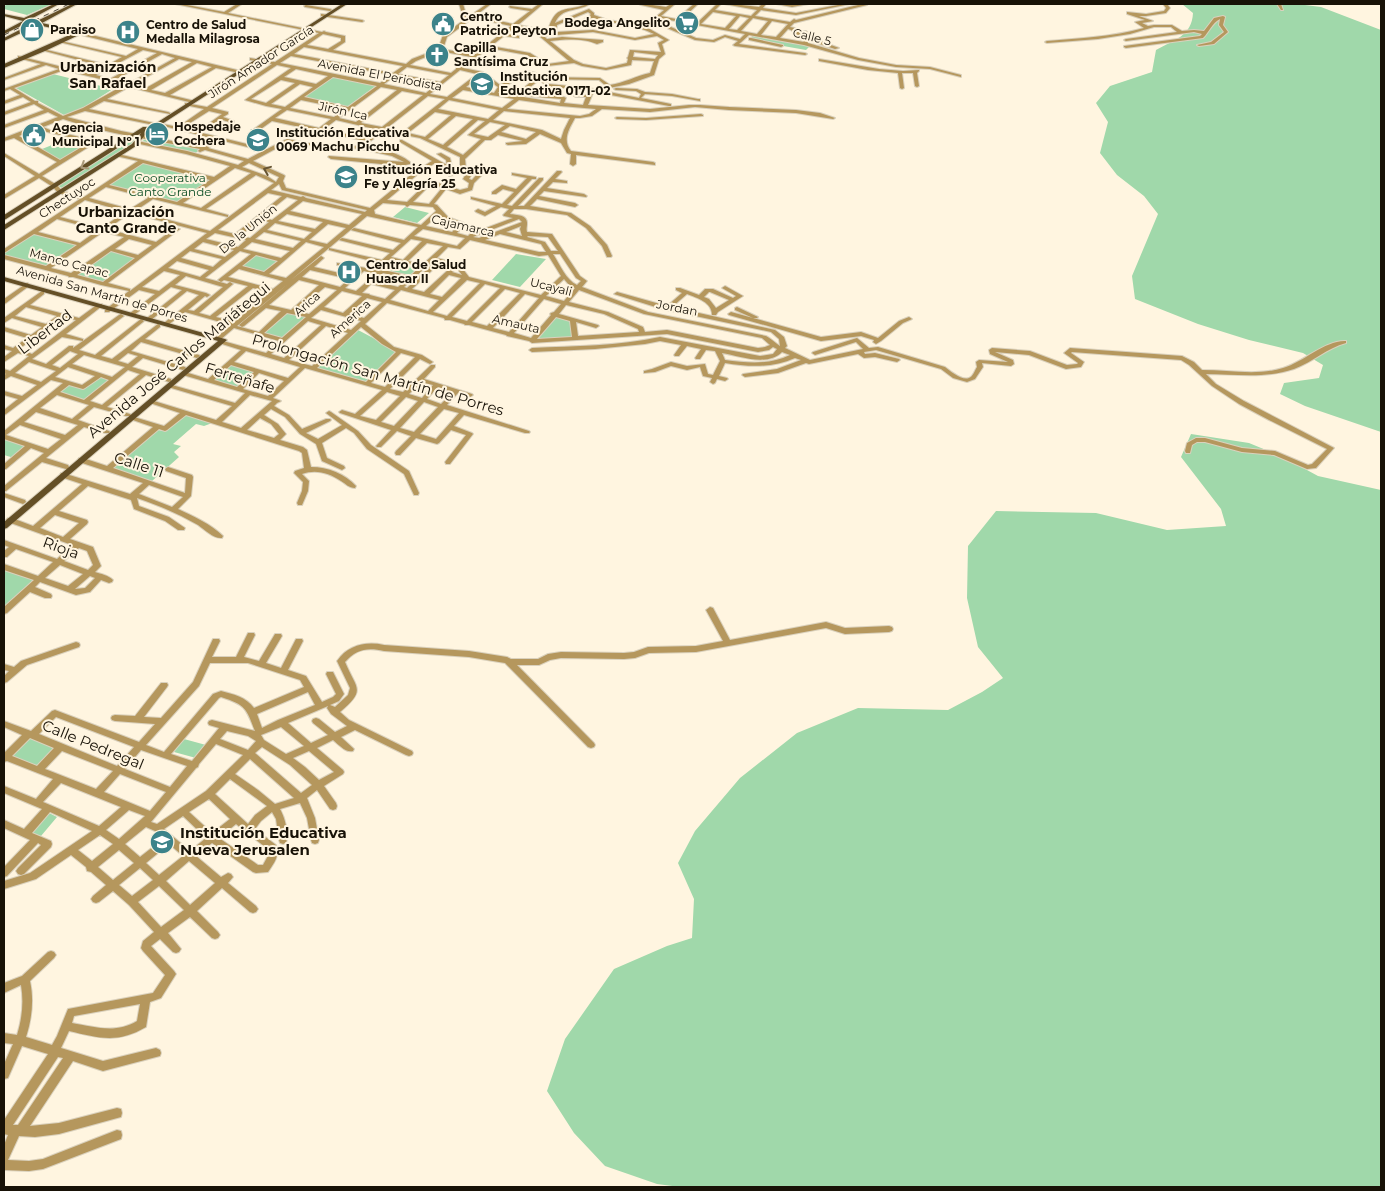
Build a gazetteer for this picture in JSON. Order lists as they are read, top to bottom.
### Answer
{
  "streets": {
    "main road": ["Avenida San Martín de Porres", "Avenida José Carlos Mariátegui"],
    "street": [
      "Calle 5",
      "Jirón Amador García",
      "Avenida El Periodista",
      "Jirón Ica",
      "Chectuyoc",
      "Cajamarca",
      "De la Unión",
      "Manco Capac",
      "Ucayali",
      "Arica",
      "Jordan",
      "America",
      "Amauta",
      "Libertad",
      "Prolongación San Martín de Porres",
      "Ferreñafe",
      "Calle 11",
      "Rioja",
      "Calle Pedregal"
    ]
  },
  "crossings": [
    ["Jirón Amador García", "Avenida El Periodista"],
    ["Cajamarca", "Jordan"],
    ["Cajamarca", "Avenida José Carlos Mariátegui"],
    ["Ucayali", "Amauta"],
    ["Avenida San Martín de Porres", "Libertad"],
    ["Avenida San Martín de Porres", "Avenida José Carlos Mariátegui"],
    ["Avenida San Martín de Porres", "Prolongación San Martín de Porres"],
    ["Arica", "Amauta"],
    ["Arica", "Prolongación San Martín de Porres"],
    ["Jordan", "Amauta"],
    ["America", "Amauta"],
    ["America", "Prolongación San Martín de Porres"],
    ["Amauta", "Avenida José Carlos Mariátegui"],
    ["Avenida José Carlos Mariátegui", "Prolongación San Martín de Porres"],
    ["Avenida José Carlos Mariátegui", "Ferreñafe"],
    ["Avenida José Carlos Mariátegui", "Calle 11"]
  ],
  "districts": ["Urbanización San Rafael", "Urbanización Canto Grande"],
  "parks": ["Cooperativa Canto Grande"],
  "places": {
    "supermarket": ["Bodega Angelito"],
    "public building": ["Centro Patricio Peyton", "Agencia Municipal Nº 1"],
    "shop": ["Paraiso"],
    "hospital": ["Centro de Salud Medalla Milagrosa", "Centro de Salud Huascar II"],
    "church": ["Capilla Santísima Cruz"],
    "school or university": [
      "Institución Educativa 0171-02",
      "Institución Educativa 0069 Machu Picchu",
      "Institución Educativa Fe y Alegría 25",
      "Institución Educativa Nueva Jerusalen"
    ],
    "hotel": ["Hospedaje Cochera"]
  }
}
